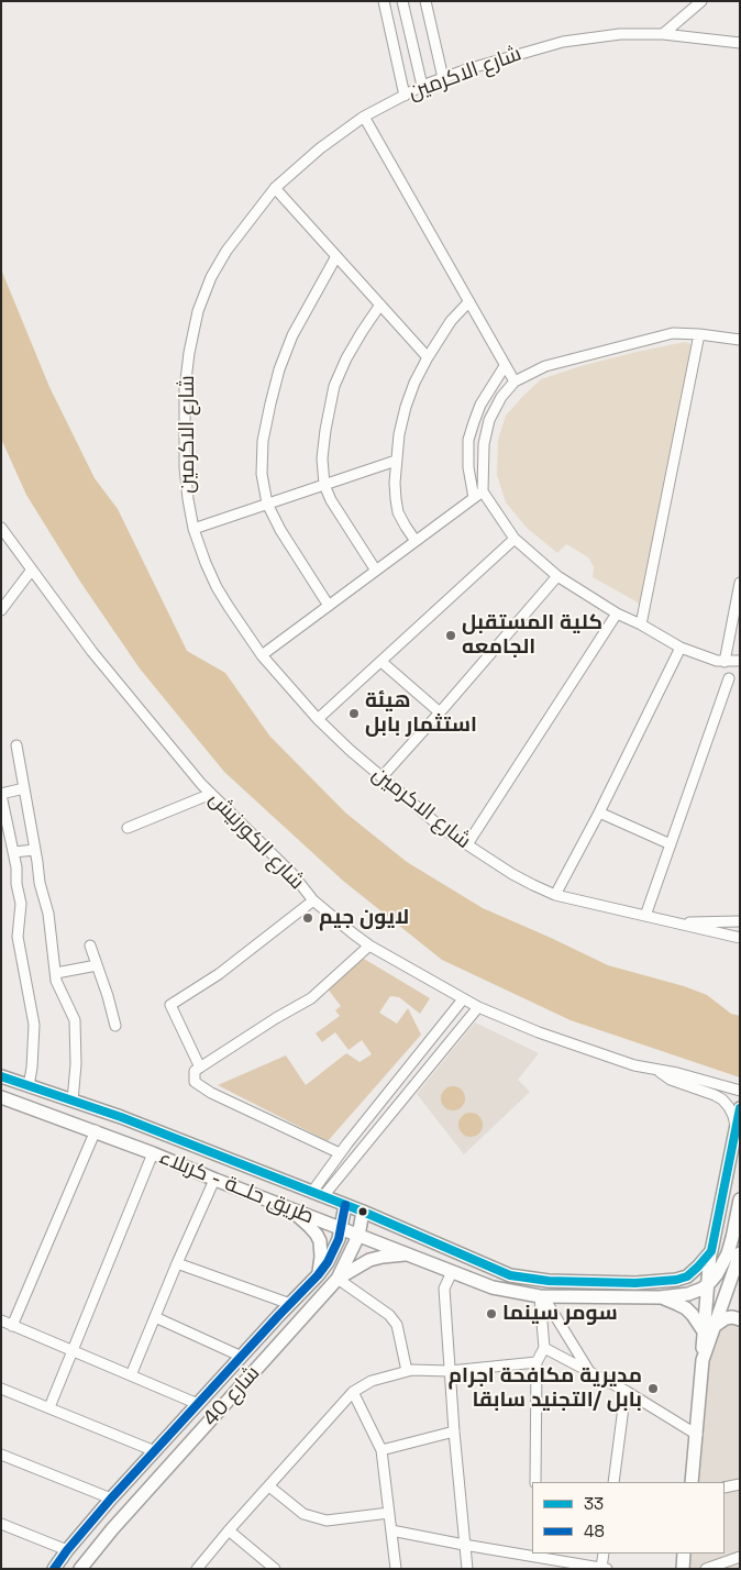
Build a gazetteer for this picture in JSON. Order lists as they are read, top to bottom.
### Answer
{
  "streets": {
    "main road": ["طريق حلــة - كربلاء", "شارع 40"],
    "street": ["شارع الاكرمين", "شارع الكورنيش"]
  },
  "crossings": [
    ["طريق حلــة - كربلاء", "شارع 40"]
  ],
  "places": [
    "كلية المستقبل الجامعه",
    "هيئة استثمار بابل",
    "لايون جيم",
    "سومر سينما",
    "مديرية مكافحة اجرام بابل /التجنيد سابقا"
  ],
  "lines": ["transit line 33", "transit line 48"],
  "legend": ["33", "48"]
}
